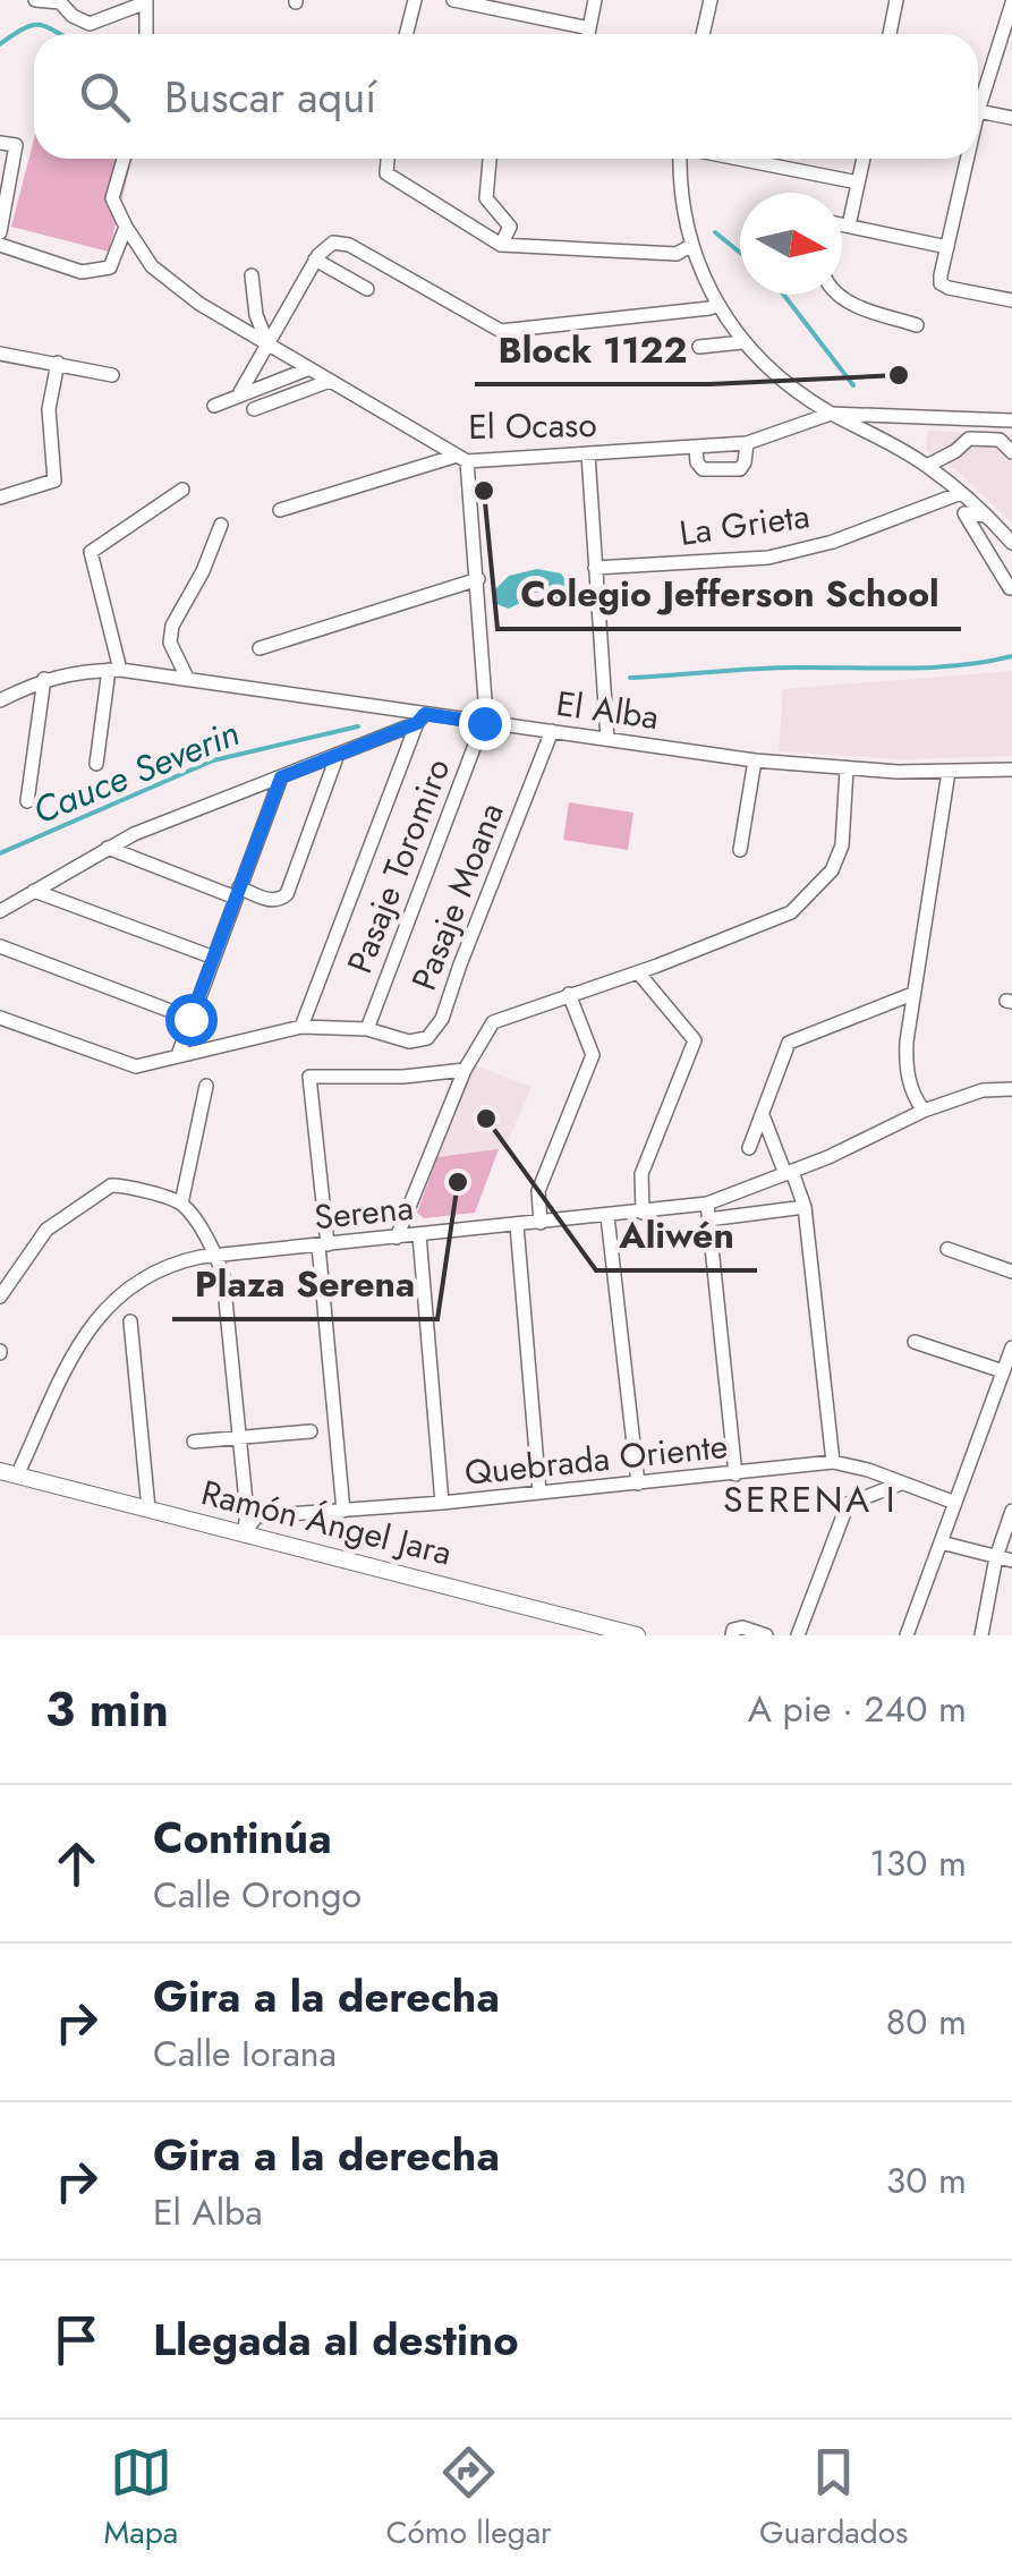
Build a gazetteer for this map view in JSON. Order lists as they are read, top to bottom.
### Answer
{
  "streets": {
    "main road": ["Ramón Ángel Jara"],
    "street": [
      "El Ocaso",
      "La Grieta",
      "El Alba",
      "Pasaje Toromiro",
      "Pasaje Moana",
      "Serena",
      "Quebrada Oriente"
    ]
  },
  "crossings": [
    ["El Alba", "Pasaje Toromiro"],
    ["El Alba", "Pasaje Moana"],
    ["Pasaje Toromiro", "Pasaje Moana"],
    ["Serena", "Ramón Ángel Jara"],
    ["Quebrada Oriente", "Ramón Ángel Jara"]
  ],
  "districts": ["SERENA I"],
  "water": ["Cauce Severin"],
  "places": [
    "Block 1122",
    "Colegio Jefferson School",
    "Aliwén",
    "Plaza Serena"
  ],
  "north": "right",
  "page": {
    "search": "Buscar aquí",
    "heading": ["3 min", "A pie · 240 m"],
    "list": [
      ["Continúa", "Calle Orongo", "130 m"],
      ["Gira a la derecha", "Calle Iorana", "80 m"],
      ["Gira a la derecha", "El Alba", "30 m"],
      "Llegada al destino"
    ],
    "nav": ["Mapa", "Cómo llegar", "Guardados"]
  }
}
